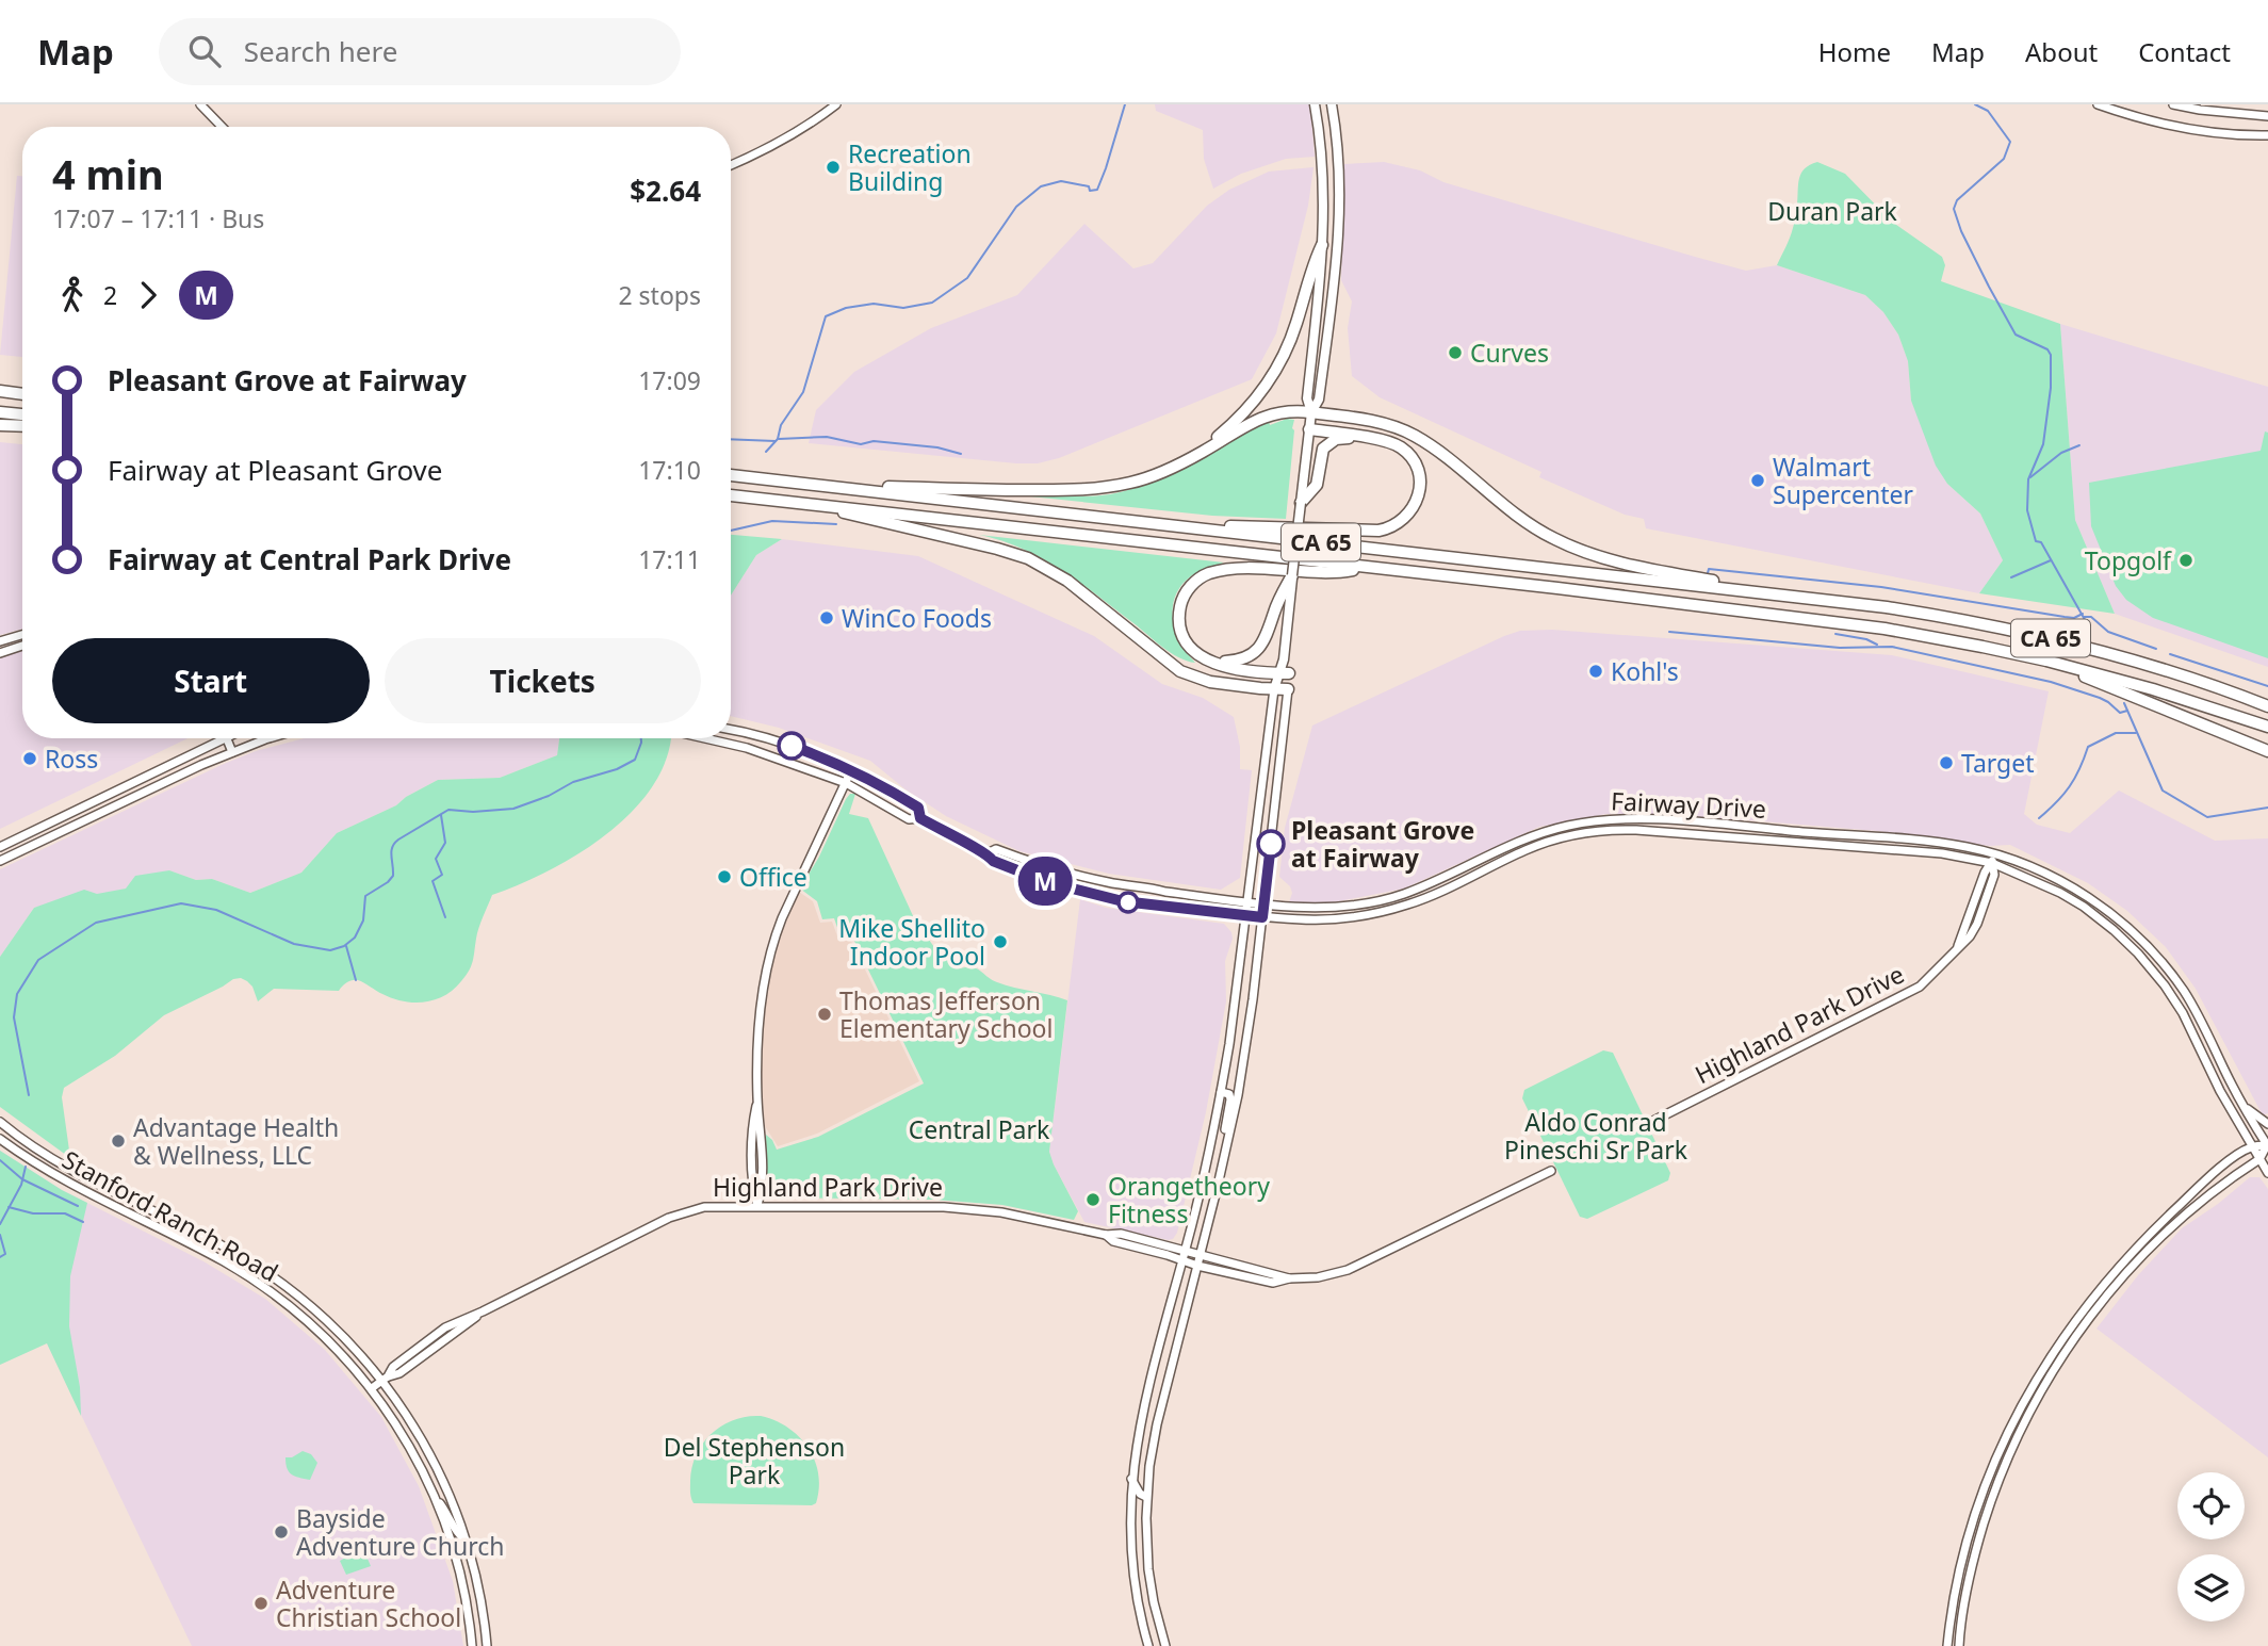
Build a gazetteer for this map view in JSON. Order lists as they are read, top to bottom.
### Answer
{
  "streets": {
    "highway": ["CA 65"],
    "main road": ["Fairway Drive", "Highland Park Drive", "Stanford Ranch Road"]
  },
  "crossings": [
    ["Fairway Drive", "Highland Park Drive"],
    ["Highland Park Drive", "Stanford Ranch Road"]
  ],
  "parks": [
    "Duran Park",
    "Aldo Conrad Pineschi Sr Park",
    "Central Park",
    "Del Stephenson Park"
  ],
  "places": [
    "Recreation Building",
    "Curves",
    "Walmart Supercenter",
    "Topgolf",
    "WinCo Foods",
    "Kohl's",
    "Ross",
    "Target",
    "Pleasant Grove at Fairway",
    "Office",
    "Mike Shellito Indoor Pool",
    "Thomas Jefferson Elementary School",
    "Advantage Health & Wellness, LLC",
    "Orangetheory Fitness",
    "Bayside Adventure Church",
    "Adventure Christian School"
  ],
  "lines": ["bus line M"],
  "page": {
    "header": "Map",
    "search": "Search here",
    "nav": [
      "Home",
      "Map",
      "About",
      "Contact"
    ],
    "on_map": "M",
    "heading": ["4 min", "17:07 – 17:11 · Bus", "$2.64"],
    "legs": ["2", "M", "2 stops"],
    "list": [
      {
        "name": "Pleasant Grove at Fairway",
        "value": "17:09"
      },
      {
        "name": "Fairway at Pleasant Grove",
        "value": "17:10"
      },
      {
        "name": "Fairway at Central Park Drive",
        "value": "17:11"
      }
    ],
    "buttons": ["Start", "Tickets"]
  }
}
